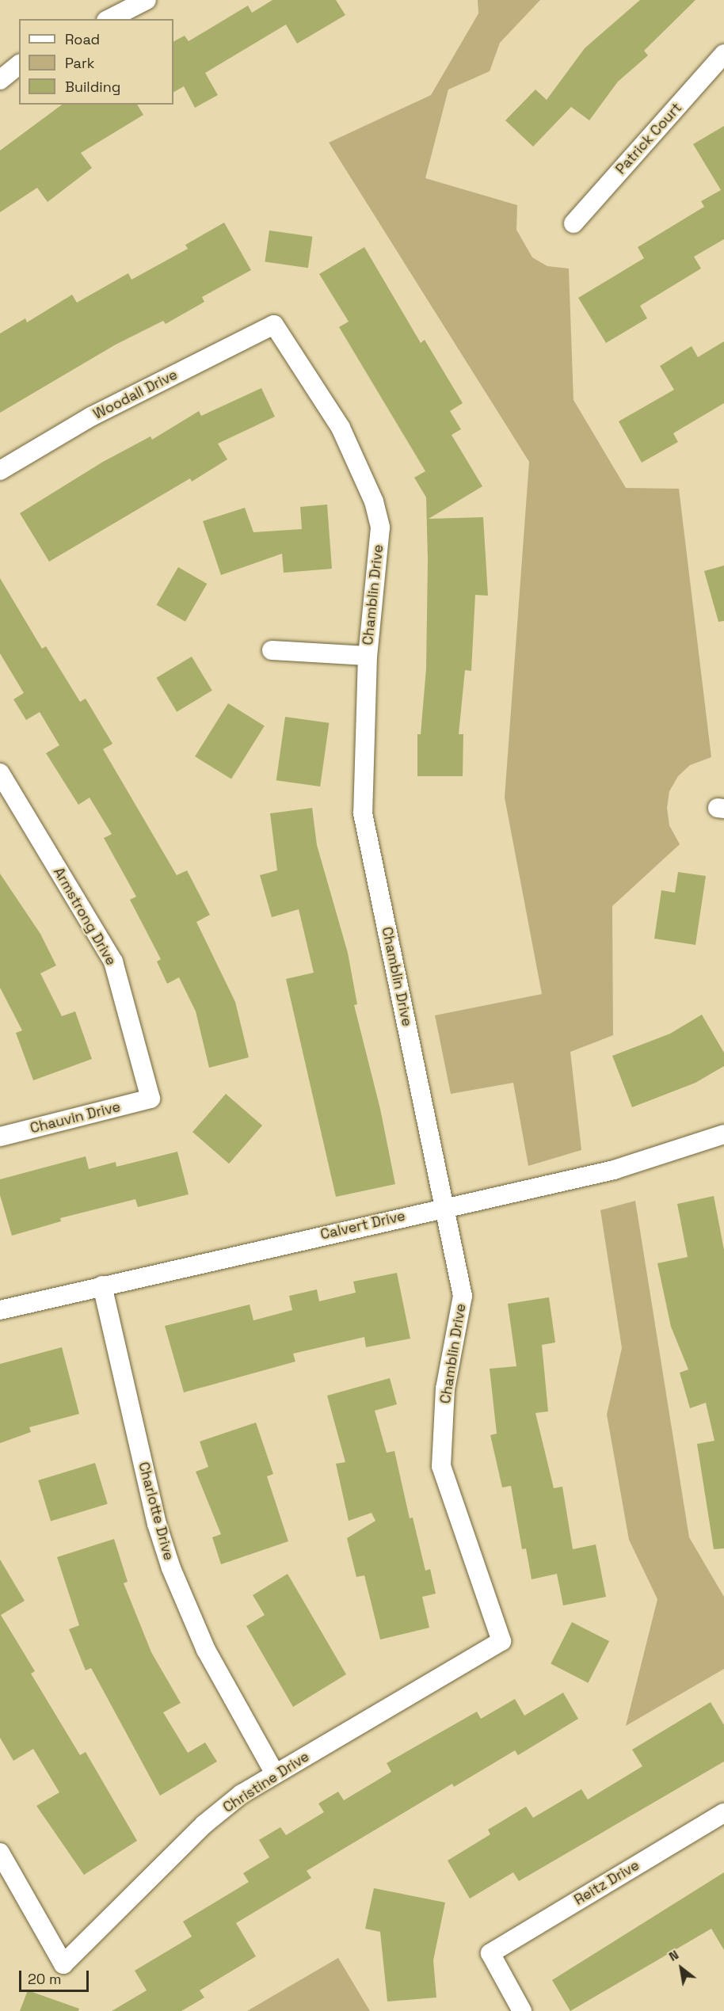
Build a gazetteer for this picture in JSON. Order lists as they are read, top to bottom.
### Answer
{
  "streets": {
    "street": [
      "Patrick Court",
      "Woodall Drive",
      "Chamblin Drive",
      "Armstrong Drive",
      "Chauvin Drive",
      "Calvert Drive",
      "Charlotte Drive",
      "Christine Drive",
      "Reitz Drive"
    ]
  },
  "crossings": [
    ["Woodall Drive", "Chamblin Drive"],
    ["Chamblin Drive", "Calvert Drive"],
    ["Chamblin Drive", "Christine Drive"],
    ["Armstrong Drive", "Chauvin Drive"],
    ["Calvert Drive", "Charlotte Drive"],
    ["Charlotte Drive", "Christine Drive"]
  ],
  "legend": ["Road", "Park", "Building"],
  "scale_bar": "20 m",
  "north": "top left"
}
